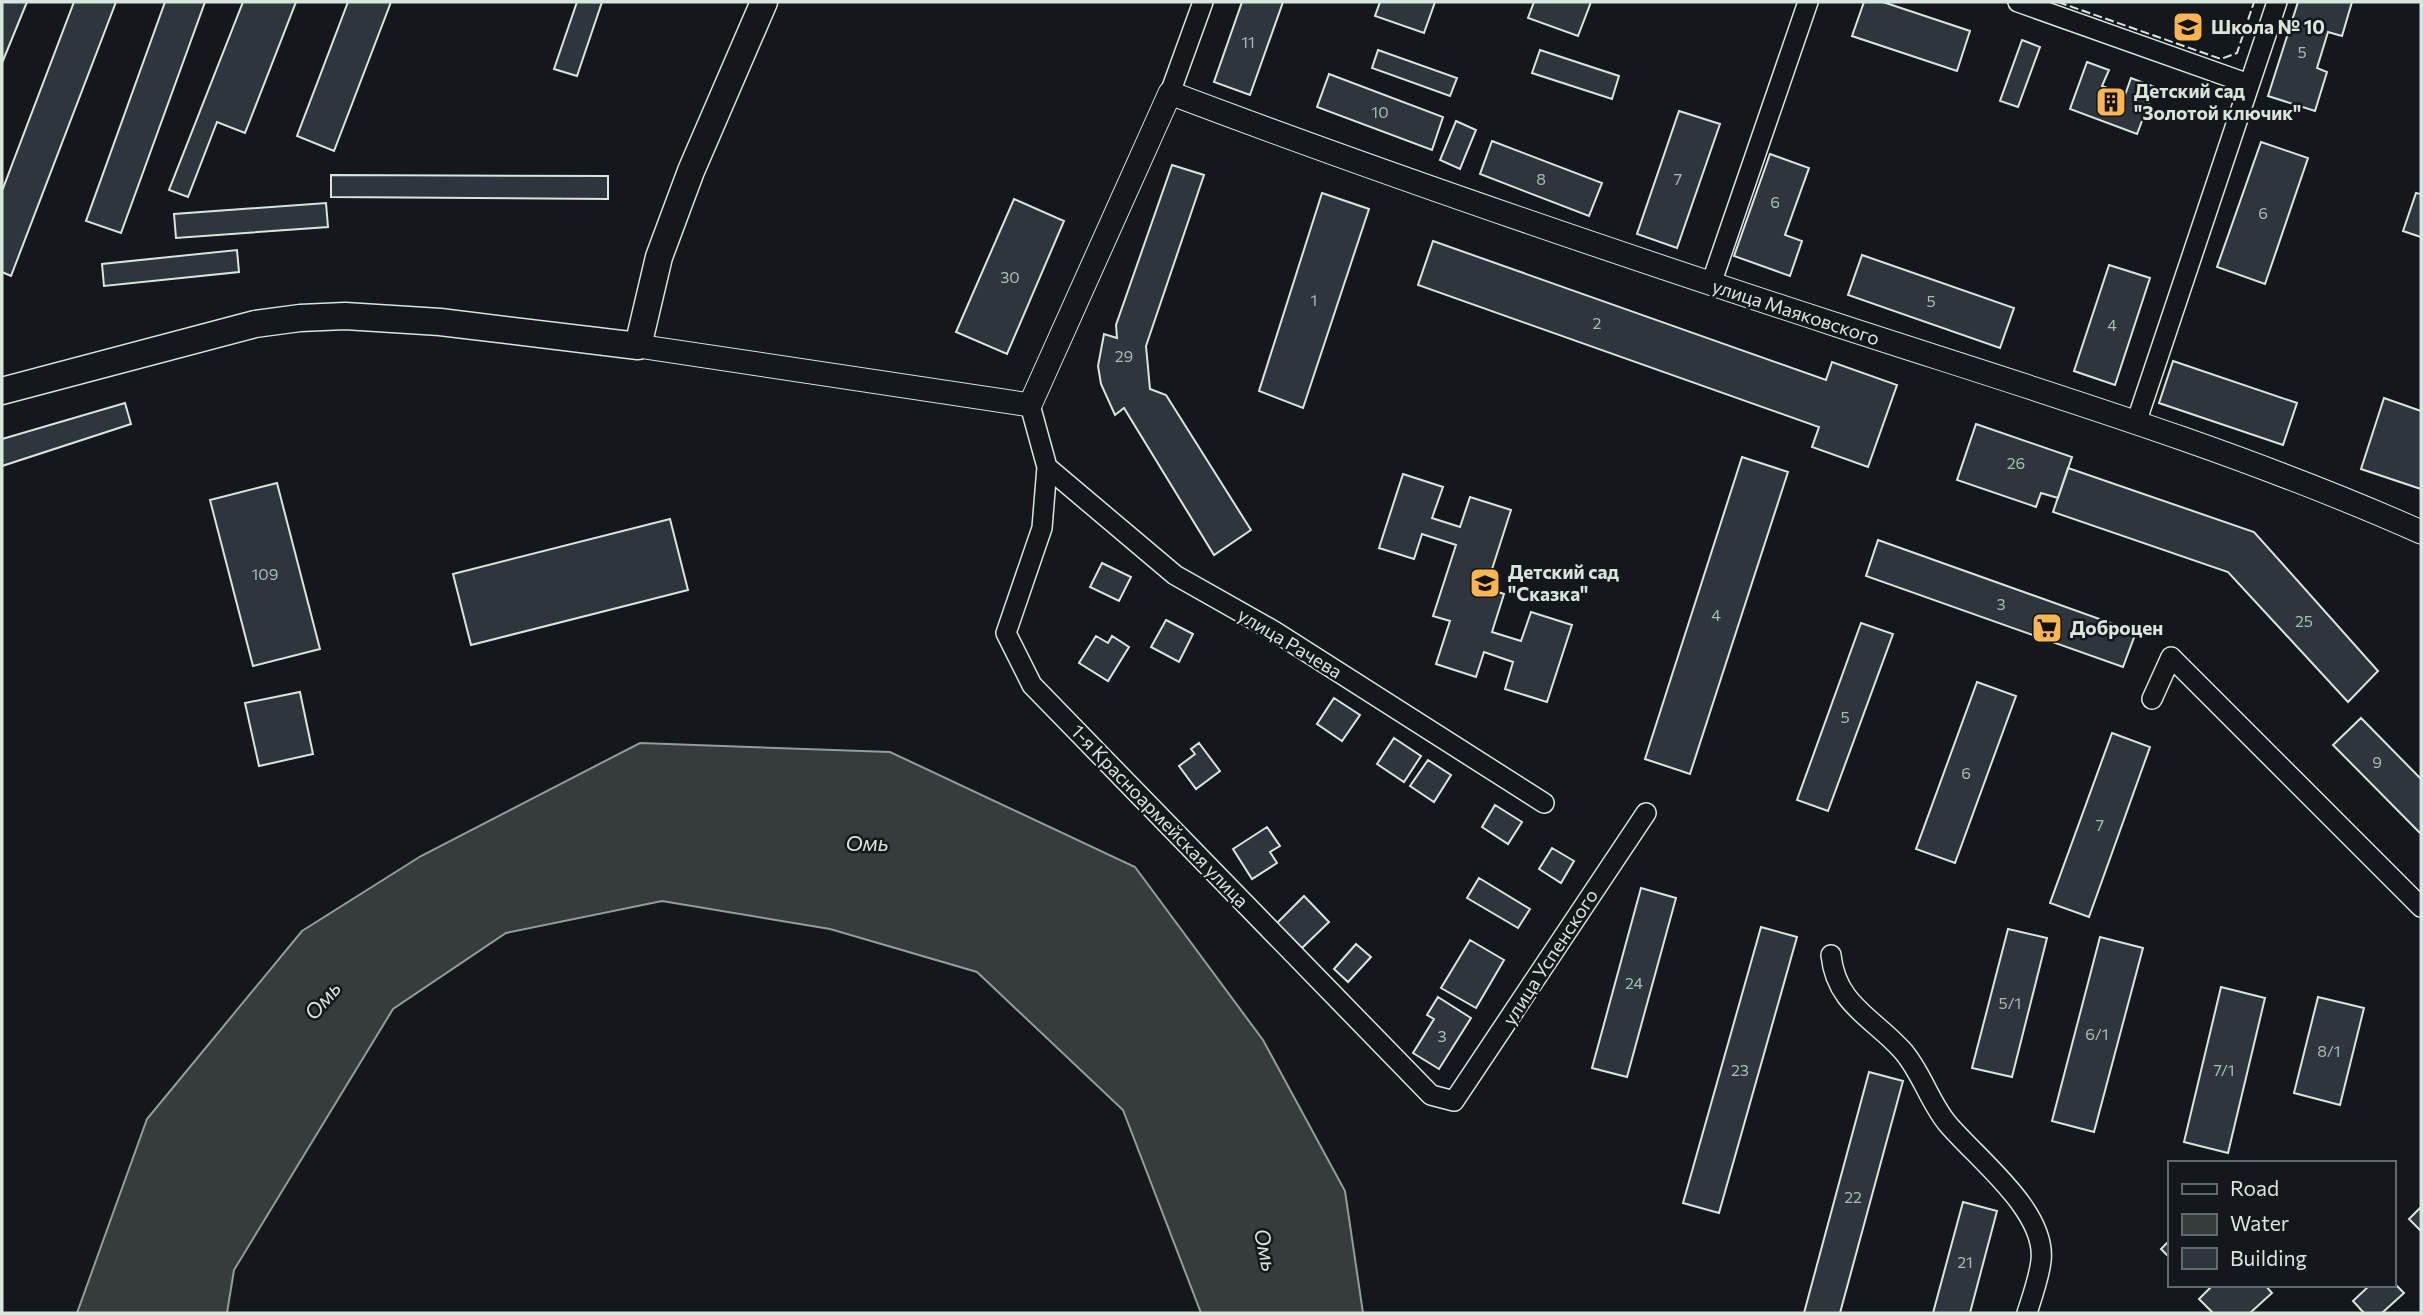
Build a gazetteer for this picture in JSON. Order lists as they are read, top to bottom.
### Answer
{
  "streets": {
    "street": [
      "улица Маяковского",
      "улица Рачева",
      "1-я Красноармейская улица",
      "улица Успенского"
    ]
  },
  "crossings": [
    ["улица Рачева", "1-я Красноармейская улица"],
    ["1-я Красноармейская улица", "улица Успенского"]
  ],
  "water": ["Омь"],
  "places": {
    "school or university": ["Школа № 10", "Детский сад \"Сказка\""],
    "building": ["Детский сад \"Золотой ключик\""],
    "supermarket": ["Доброцен"]
  },
  "house_numbers": [
    "11",
    "5",
    "10",
    "8",
    "7",
    "6",
    "6",
    "30",
    "1",
    "5",
    "2",
    "4",
    "29",
    "26",
    "109",
    "3",
    "4",
    "25",
    "5",
    "9",
    "6",
    "7",
    "24",
    "5/1",
    "6/1",
    "3",
    "8/1",
    "23",
    "7/1",
    "22",
    "21"
  ],
  "legend": ["Road", "Water", "Building"]
}
